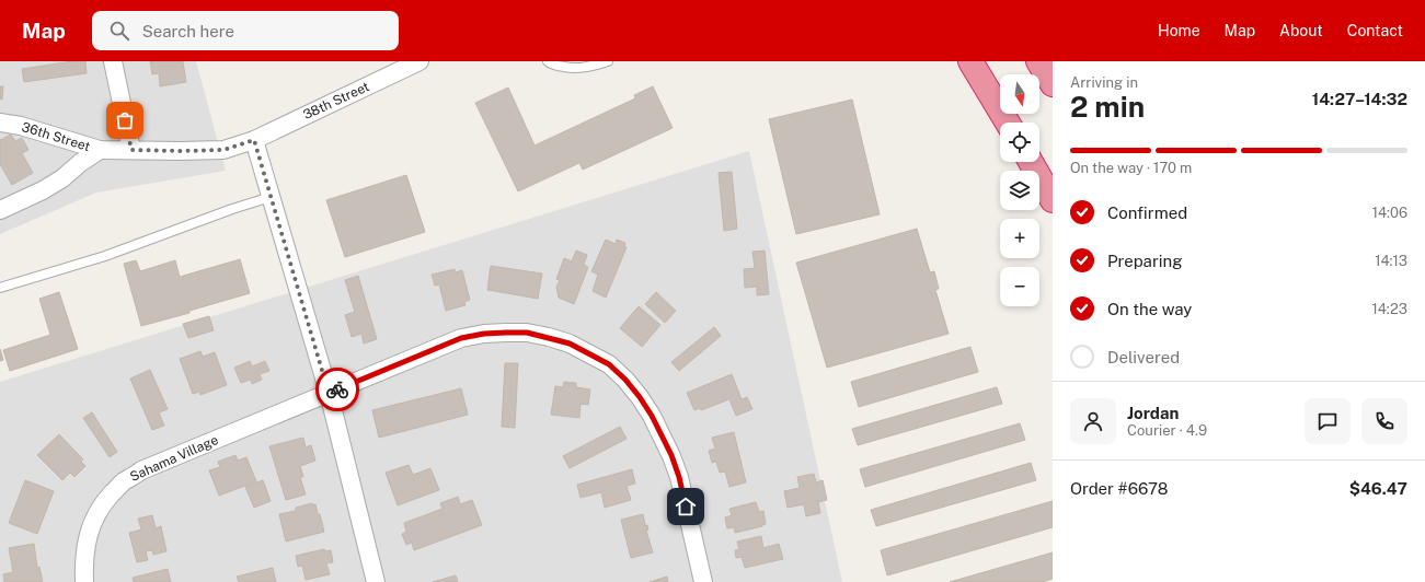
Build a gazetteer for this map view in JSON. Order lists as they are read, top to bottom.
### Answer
{
  "streets": {
    "street": ["38th Street", "36th Street", "Sahama Village"]
  },
  "crossings": [
    ["38th Street", "36th Street"]
  ],
  "north": "bottom",
  "page": {
    "header": "Map",
    "search": "Search here",
    "nav": [
      "Home",
      "Map",
      "About",
      "Contact"
    ],
    "heading": ["2 min", "Arriving in", "14:27–14:32"],
    "panel": [
      "Jordan",
      "Courier · 4.9",
      "Order #6678",
      "$46.47"
    ],
    "map_buttons": ["+", "−"],
    "bar": "On the way · 170 m",
    "list": [
      ["Confirmed", "14:06"],
      ["Preparing", "14:13"],
      ["On the way", "14:23"],
      "Delivered"
    ]
  }
}
